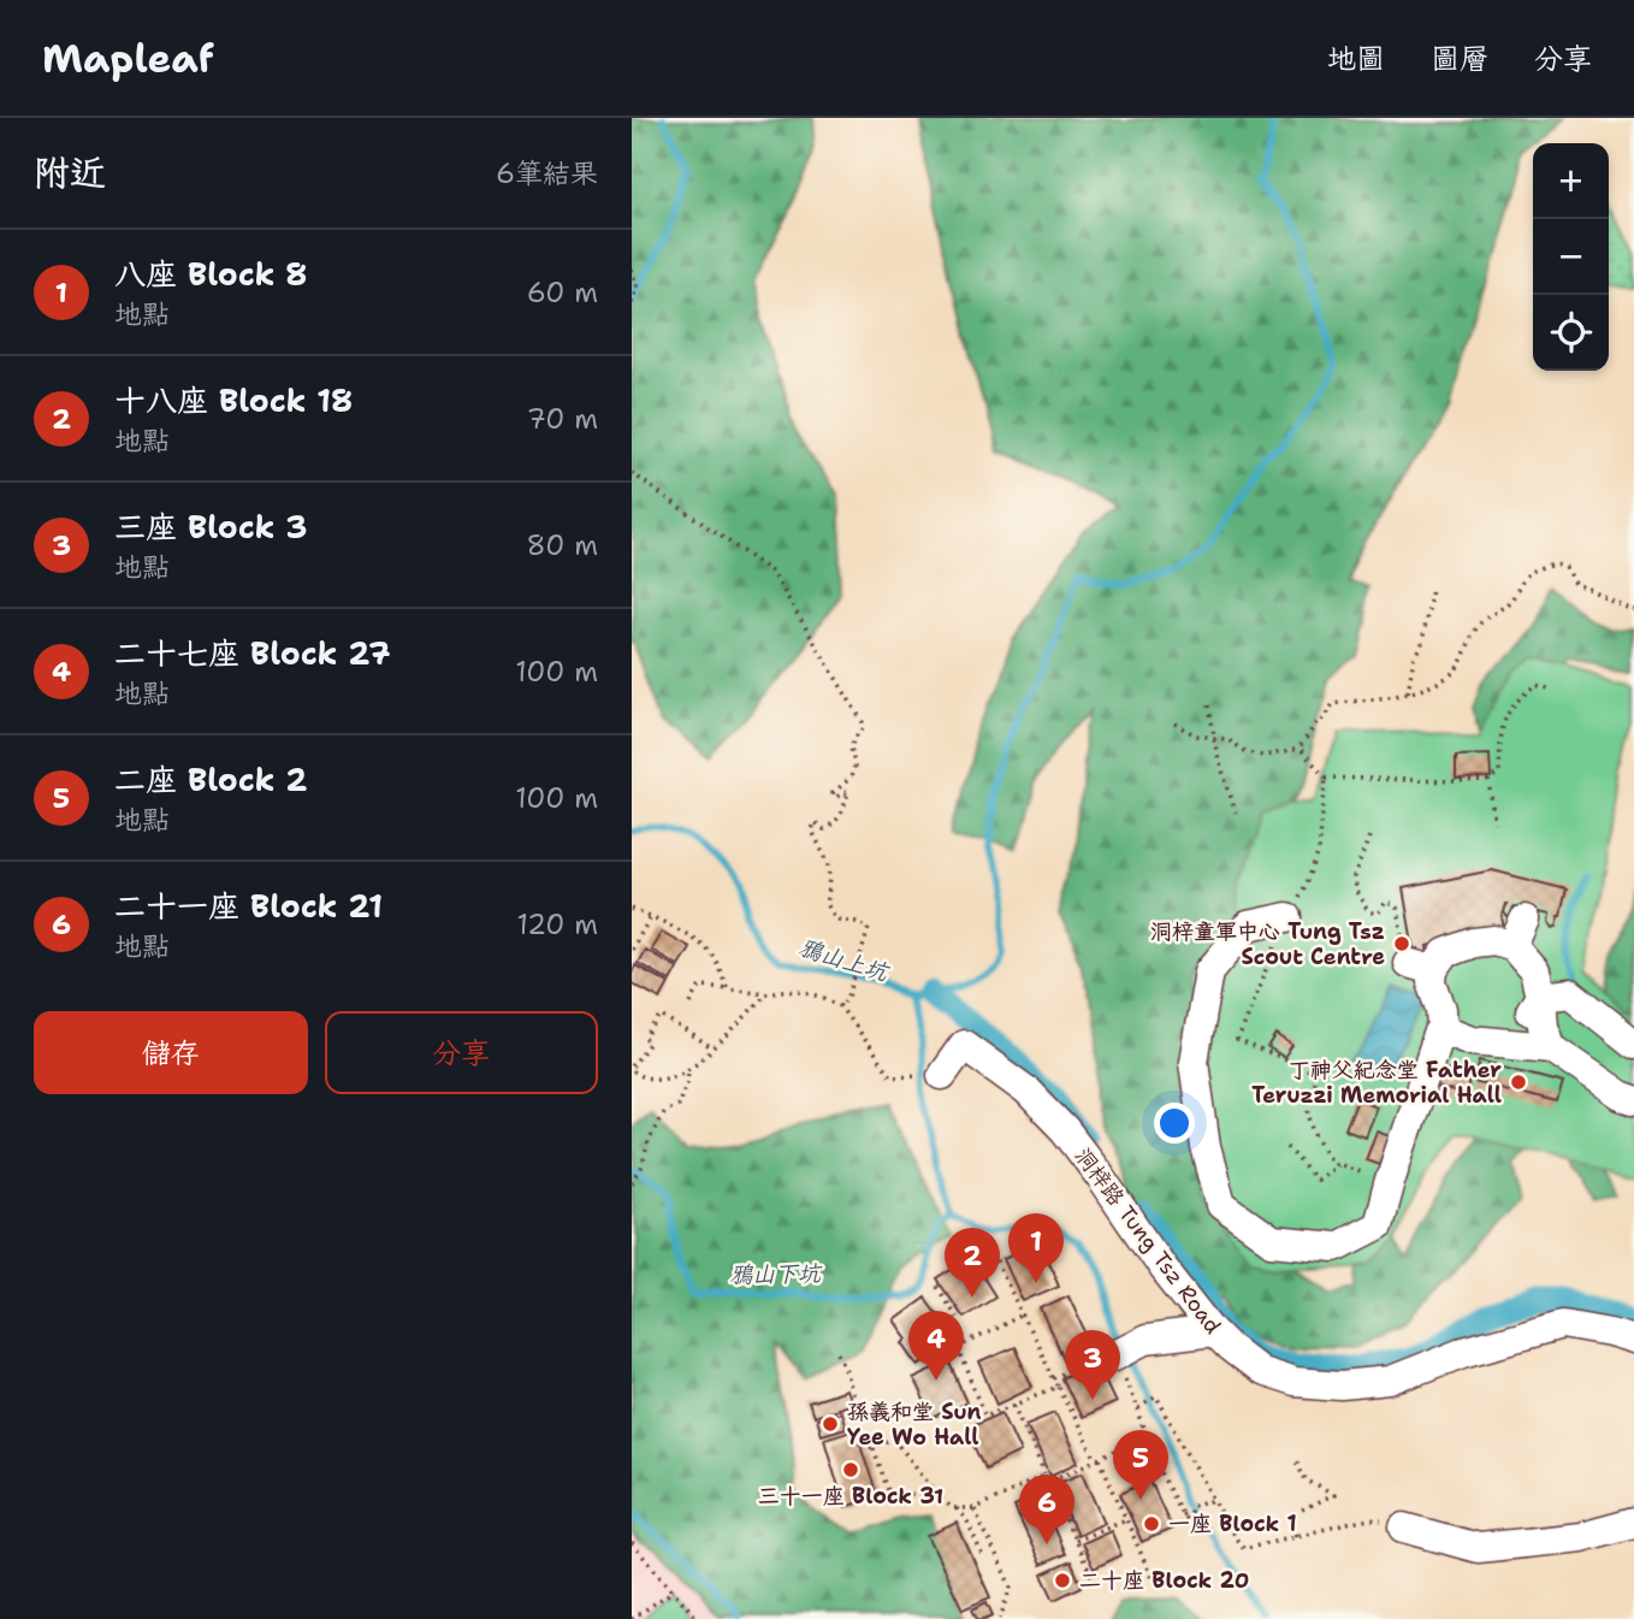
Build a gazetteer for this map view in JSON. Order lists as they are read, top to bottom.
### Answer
{
  "streets": {
    "street": ["洞梓路 Tung Tsz Road"]
  },
  "water": ["鴉山上坑", "鴉山下坑"],
  "places": [
    "洞梓童軍中心 Tung Tsz Scout Centre",
    "丁神父紀念堂 Father Teruzzi Memorial Hall",
    "孫義和堂 Sun Yee Wo Hall",
    "三十一座 Block 31",
    "一座 Block 1",
    "二十座 Block 20"
  ],
  "page": {
    "header": "Mapleaf",
    "nav": ["地圖", "圖層", "分享"],
    "heading": ["附近", "6筆結果"],
    "map_buttons": ["+", "−"],
    "list": [
      {
        "mark": "1",
        "name": "八座 Block 8",
        "note": "地點",
        "value": "60 m"
      },
      {
        "mark": "2",
        "name": "十八座 Block 18",
        "note": "地點",
        "value": "70 m"
      },
      {
        "mark": "3",
        "name": "三座 Block 3",
        "note": "地點",
        "value": "80 m"
      },
      {
        "mark": "4",
        "name": "二十七座 Block 27",
        "note": "地點",
        "value": "100 m"
      },
      {
        "mark": "5",
        "name": "二座 Block 2",
        "note": "地點",
        "value": "100 m"
      },
      {
        "mark": "6",
        "name": "二十一座 Block 21",
        "note": "地點",
        "value": "120 m"
      }
    ],
    "buttons": ["儲存", "分享"],
    "pins": [
      "1",
      "2",
      "4",
      "3",
      "5",
      "6"
    ]
  }
}
